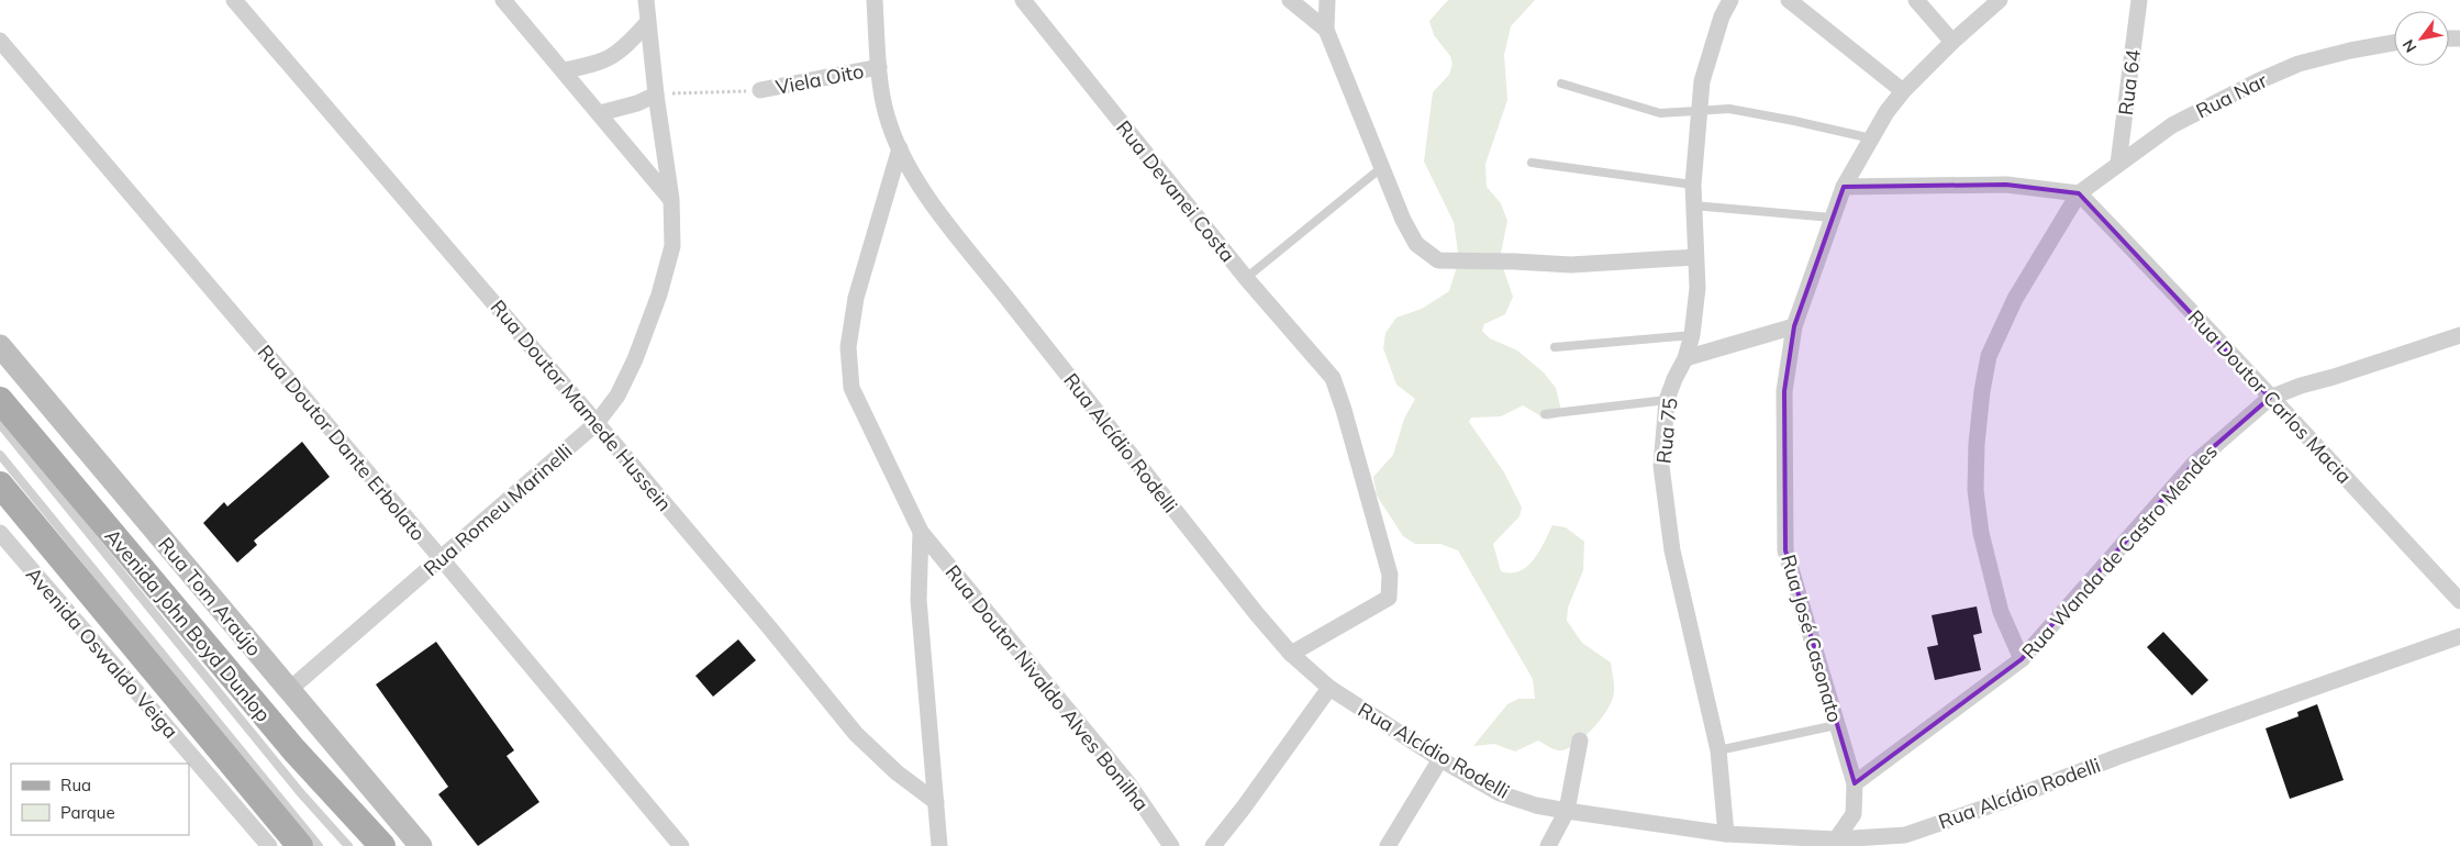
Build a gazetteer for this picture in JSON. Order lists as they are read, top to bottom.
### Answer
{
  "streets": {
    "main road": ["Rua Tom Araújo", "Avenida John Boyd Dunlop"],
    "street": [
      "Viela Oito",
      "Rua 64",
      "Rua Nar",
      "Rua Devanei Costa",
      "Rua Doutor Carlos Macia",
      "Rua Doutor Mamede Hussein",
      "Rua 75",
      "Rua Doutor Dante Erbolato",
      "Rua Alcídio Rodelli",
      "Rua Romeu Marinelli",
      "Rua Wanda de Castro Mendes",
      "Rua José Casonato",
      "Avenida Oswaldo Veiga",
      "Rua Doutor Nivaldo Alves Bonilha"
    ]
  },
  "crossings": [
    ["Viela Oito", "Rua Alcídio Rodelli"],
    ["Rua 64", "Rua Nar"],
    ["Rua Nar", "Rua Doutor Carlos Macia"],
    ["Rua Devanei Costa", "Rua Alcídio Rodelli"],
    ["Rua Doutor Carlos Macia", "Rua Wanda de Castro Mendes"],
    ["Rua Doutor Mamede Hussein", "Rua Romeu Marinelli"],
    ["Rua 75", "Rua Alcídio Rodelli"],
    ["Rua Doutor Dante Erbolato", "Rua Romeu Marinelli"],
    ["Rua Romeu Marinelli", "Rua Tom Araújo"],
    ["Rua Wanda de Castro Mendes", "Rua José Casonato"]
  ],
  "legend": ["Rua", "Parque"],
  "north": "bottom left"
}
